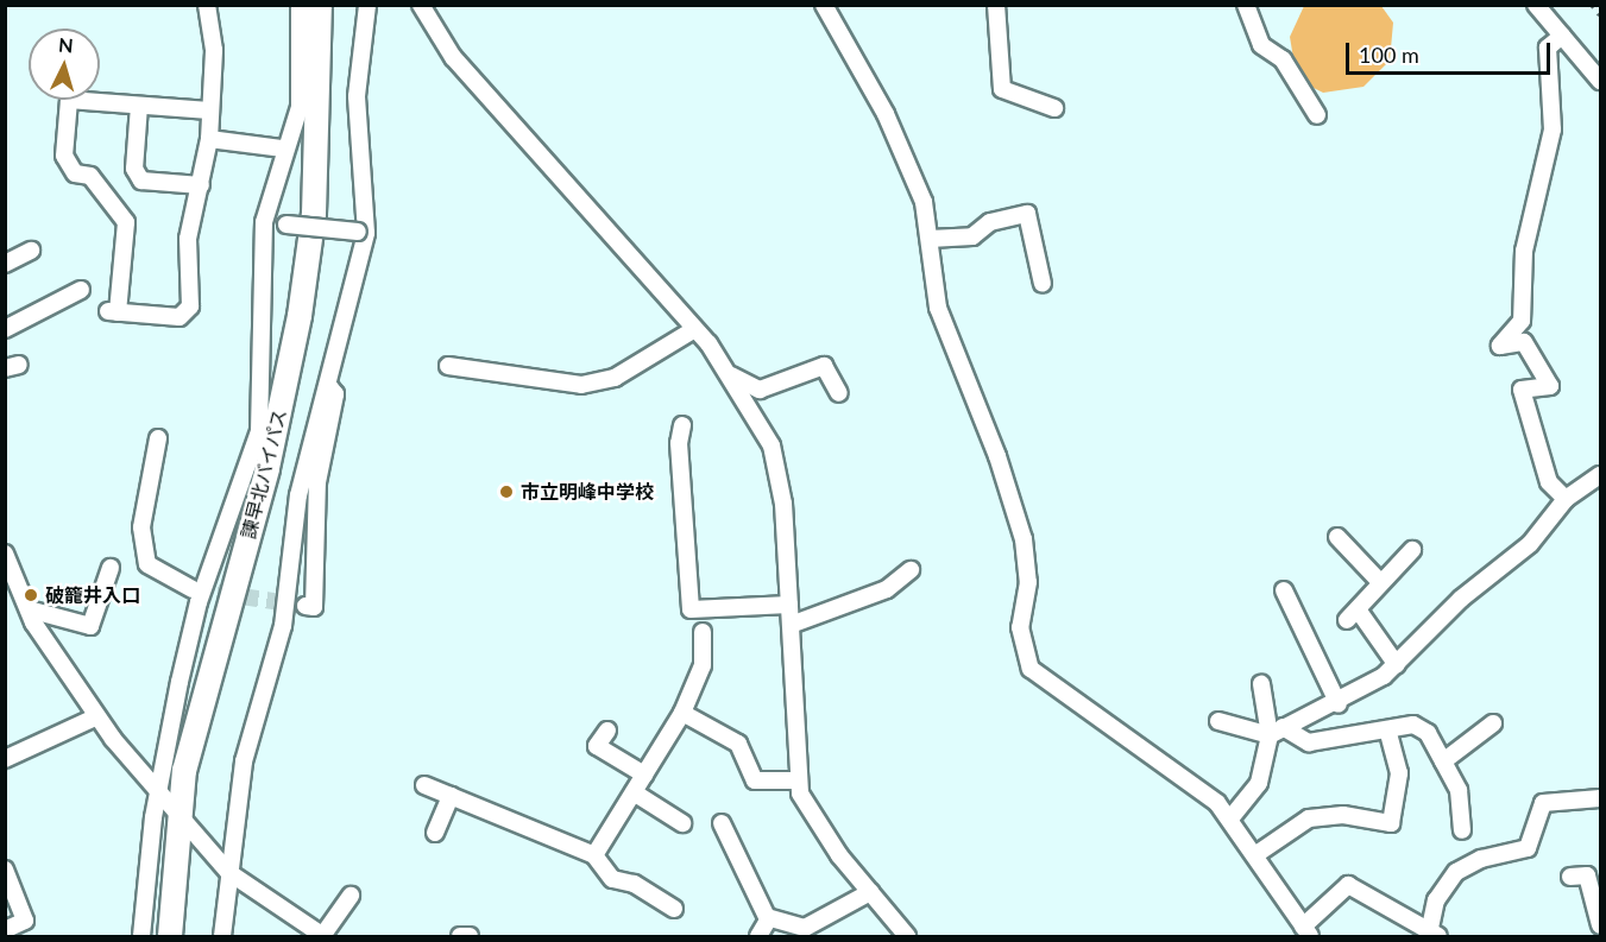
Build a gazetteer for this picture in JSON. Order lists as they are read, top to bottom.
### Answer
{
  "streets": {
    "highway": ["諫早北バイパス"]
  },
  "places": ["市立明峰中学校", "破籠井入口"],
  "scale_bar": "100 m",
  "north": "top"
}
